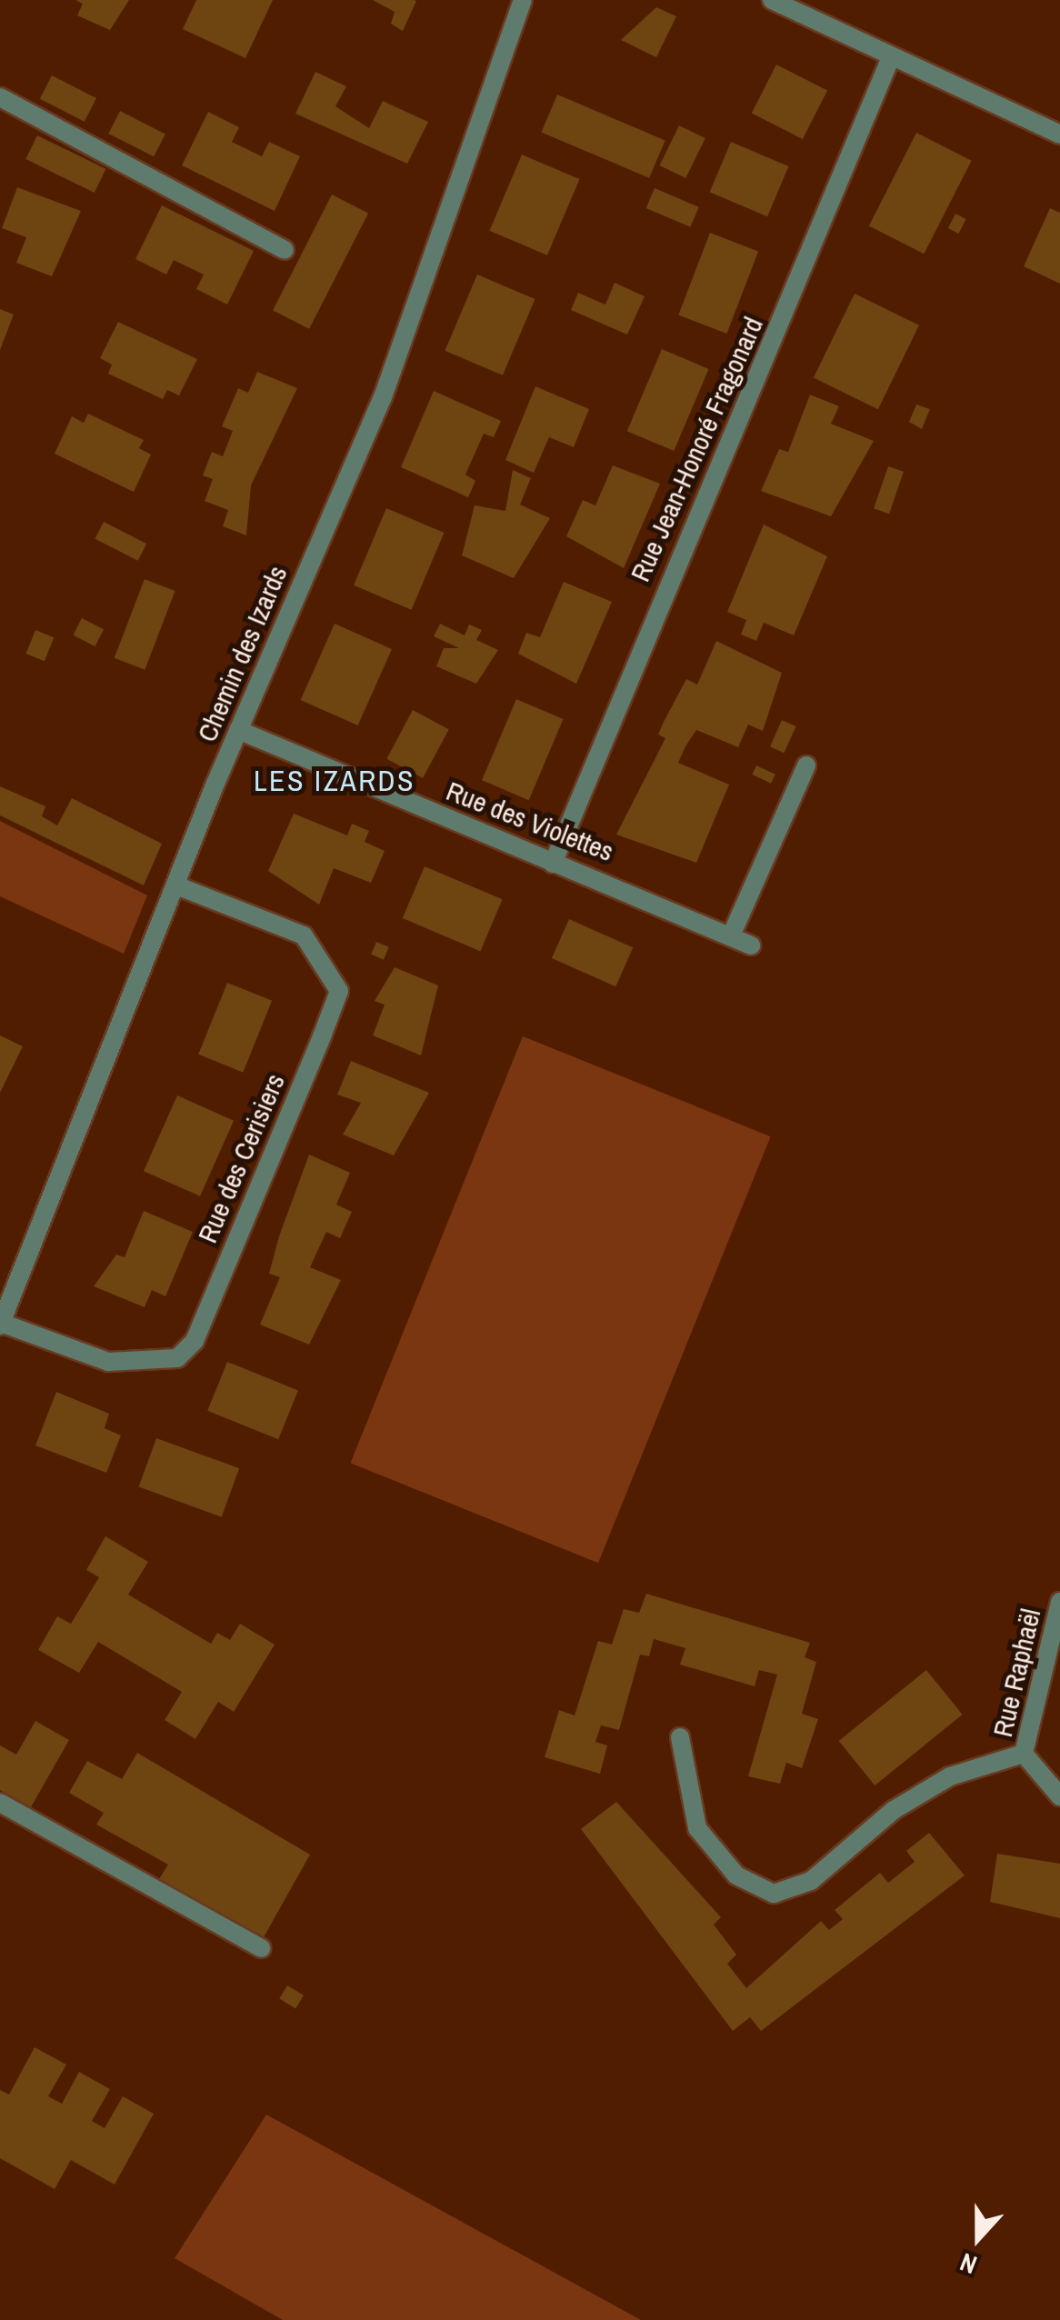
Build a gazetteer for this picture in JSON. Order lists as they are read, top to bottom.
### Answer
{
  "streets": {
    "street": [
      "Rue Jean-Honoré Fragonard",
      "Chemin des Izards",
      "Rue des Violettes",
      "Rue des Cerisiers",
      "Rue Raphaël"
    ]
  },
  "crossings": [
    ["Rue Jean-Honoré Fragonard", "Rue des Violettes"],
    ["Chemin des Izards", "Rue des Violettes"],
    ["Chemin des Izards", "Rue des Cerisiers"]
  ],
  "districts": ["LES IZARDS"],
  "north": "bottom"
}
